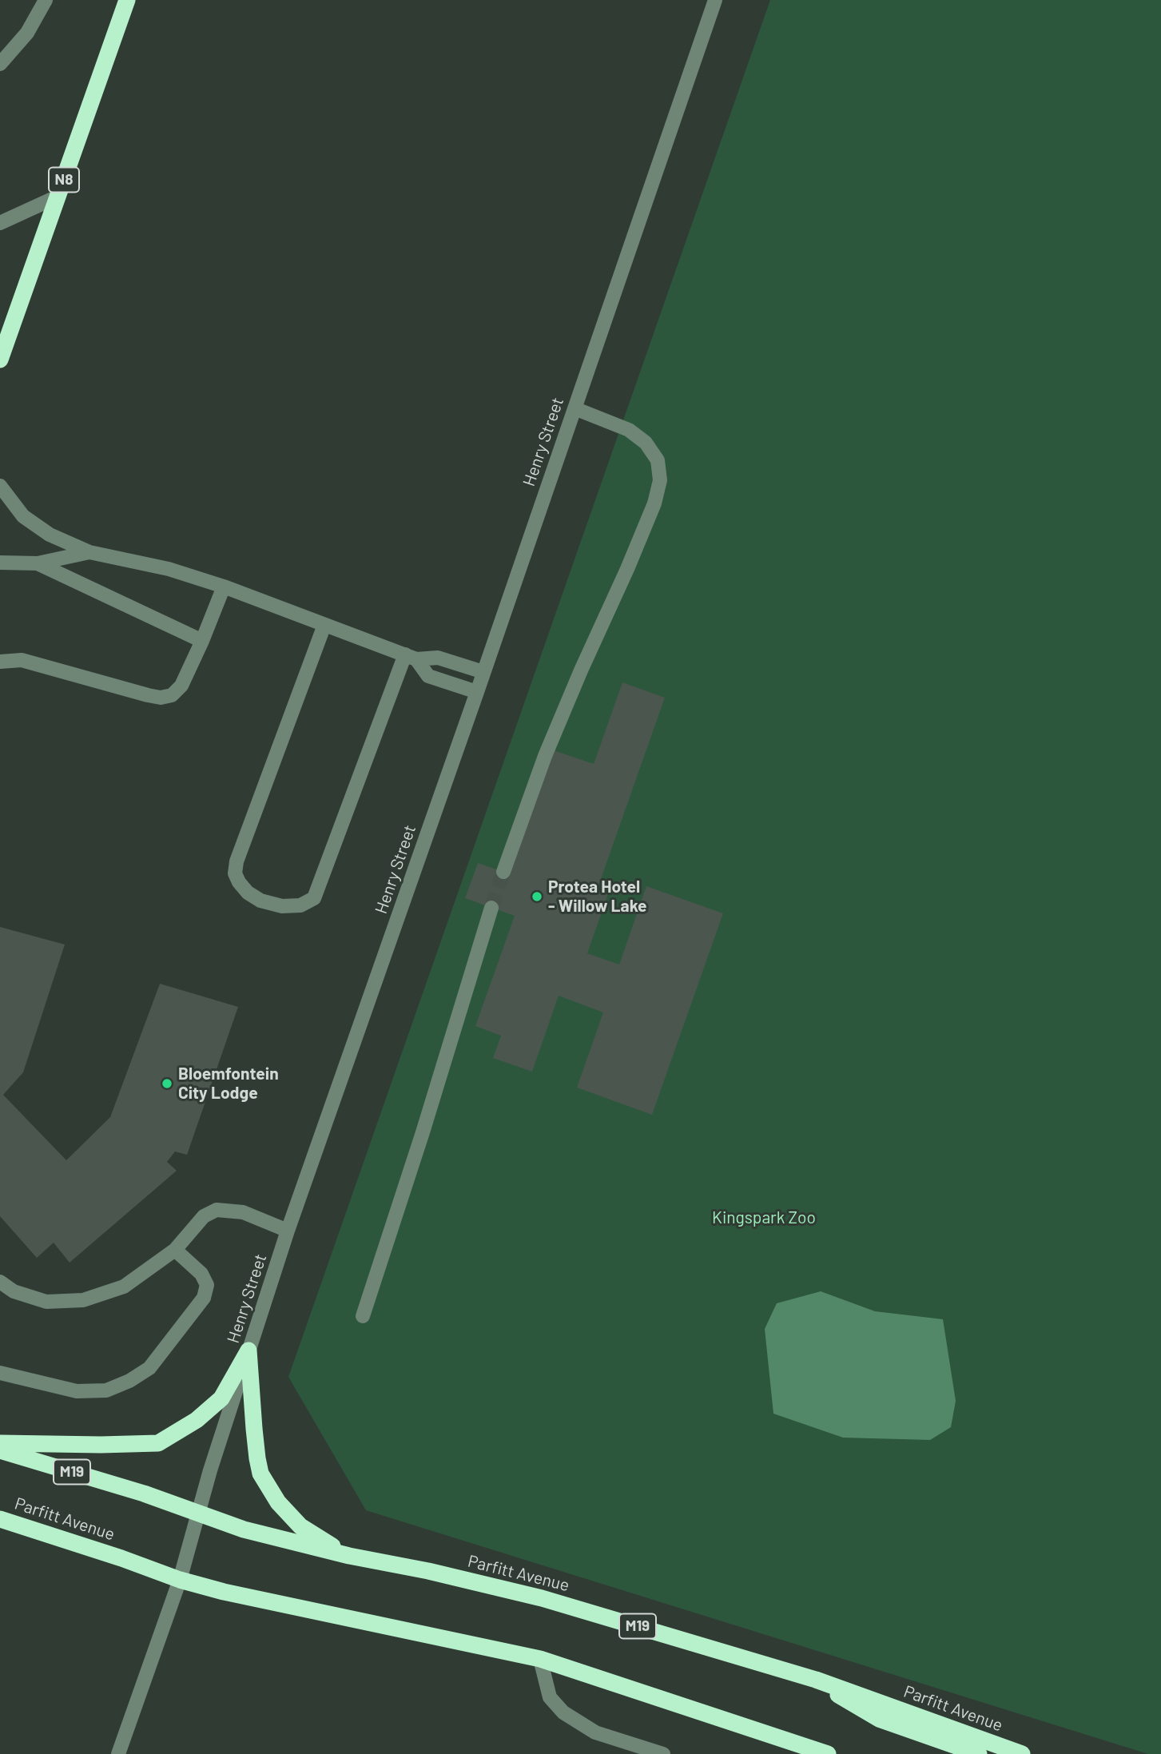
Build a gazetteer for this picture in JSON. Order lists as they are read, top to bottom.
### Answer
{
  "streets": {
    "highway": ["N8", "M19", "Parfitt Avenue"],
    "street": ["Henry Street"]
  },
  "crossings": [
    ["Henry Street", "Parfitt Avenue"]
  ],
  "parks": ["Kingspark Zoo"],
  "places": ["Protea Hotel - Willow Lake", "Bloemfontein City Lodge"]
}
